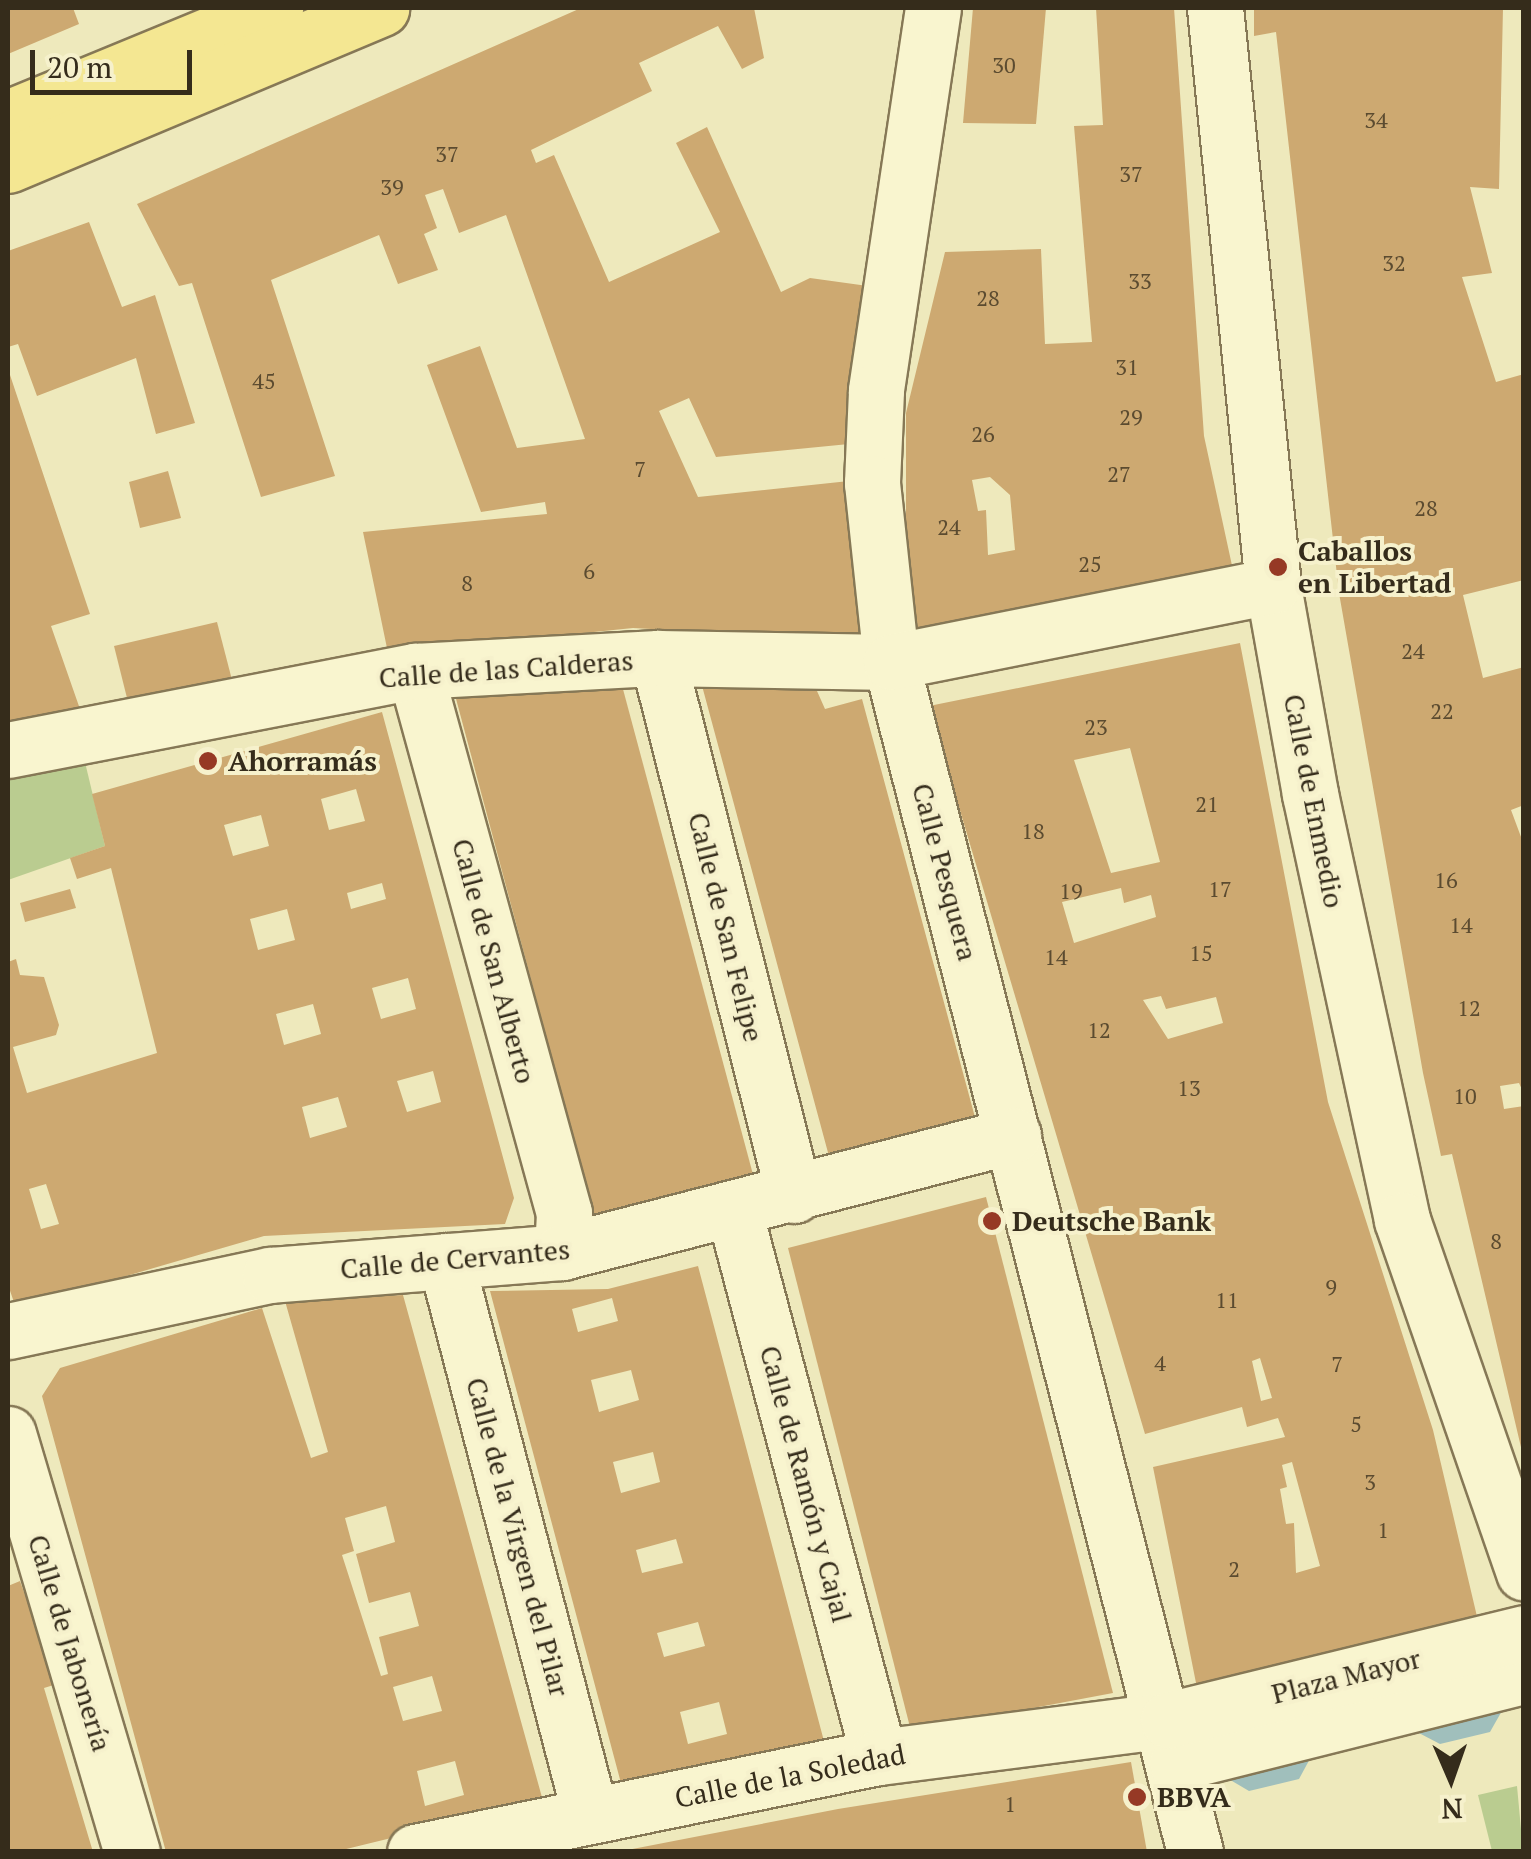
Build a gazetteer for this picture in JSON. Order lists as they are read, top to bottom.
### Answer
{
  "streets": {
    "street": [
      "Calle de las Calderas",
      "Calle de Enmedio",
      "Calle Pesquera",
      "Calle de San Felipe",
      "Calle de San Alberto",
      "Calle de Cervantes",
      "Calle de Ramón y Cajal",
      "Calle de la Virgen del Pilar",
      "Calle de Jabonería",
      "Plaza Mayor",
      "Calle de la Soledad"
    ]
  },
  "crossings": [
    ["Calle de las Calderas", "Calle de Enmedio"],
    ["Calle de las Calderas", "Calle Pesquera"],
    ["Calle de las Calderas", "Calle de San Felipe"],
    ["Calle de las Calderas", "Calle de San Alberto"],
    ["Calle Pesquera", "Calle de Cervantes"],
    ["Calle Pesquera", "Plaza Mayor"],
    ["Calle Pesquera", "Calle de la Soledad"],
    ["Calle de San Felipe", "Calle de Cervantes"],
    ["Calle de San Alberto", "Calle de Cervantes"],
    ["Calle de Cervantes", "Calle de Ramón y Cajal"],
    ["Calle de Cervantes", "Calle de la Virgen del Pilar"],
    ["Calle de Ramón y Cajal", "Calle de la Soledad"],
    ["Calle de la Virgen del Pilar", "Calle de la Soledad"],
    ["Plaza Mayor", "Calle de la Soledad"]
  ],
  "places": [
    "Caballos en Libertad",
    "Ahorramás",
    "Deutsche Bank",
    "BBVA"
  ],
  "house_numbers": [
    "30",
    "34",
    "37",
    "37",
    "39",
    "32",
    "33",
    "28",
    "31",
    "45",
    "29",
    "26",
    "7",
    "27",
    "28",
    "24",
    "25",
    "6",
    "8",
    "24",
    "22",
    "23",
    "21",
    "18",
    "16",
    "17",
    "19",
    "14",
    "15",
    "14",
    "12",
    "12",
    "13",
    "10",
    "8",
    "9",
    "11",
    "4",
    "7",
    "5",
    "3",
    "1",
    "2",
    "1"
  ],
  "scale_bar": "20 m",
  "north": "bottom"
}
